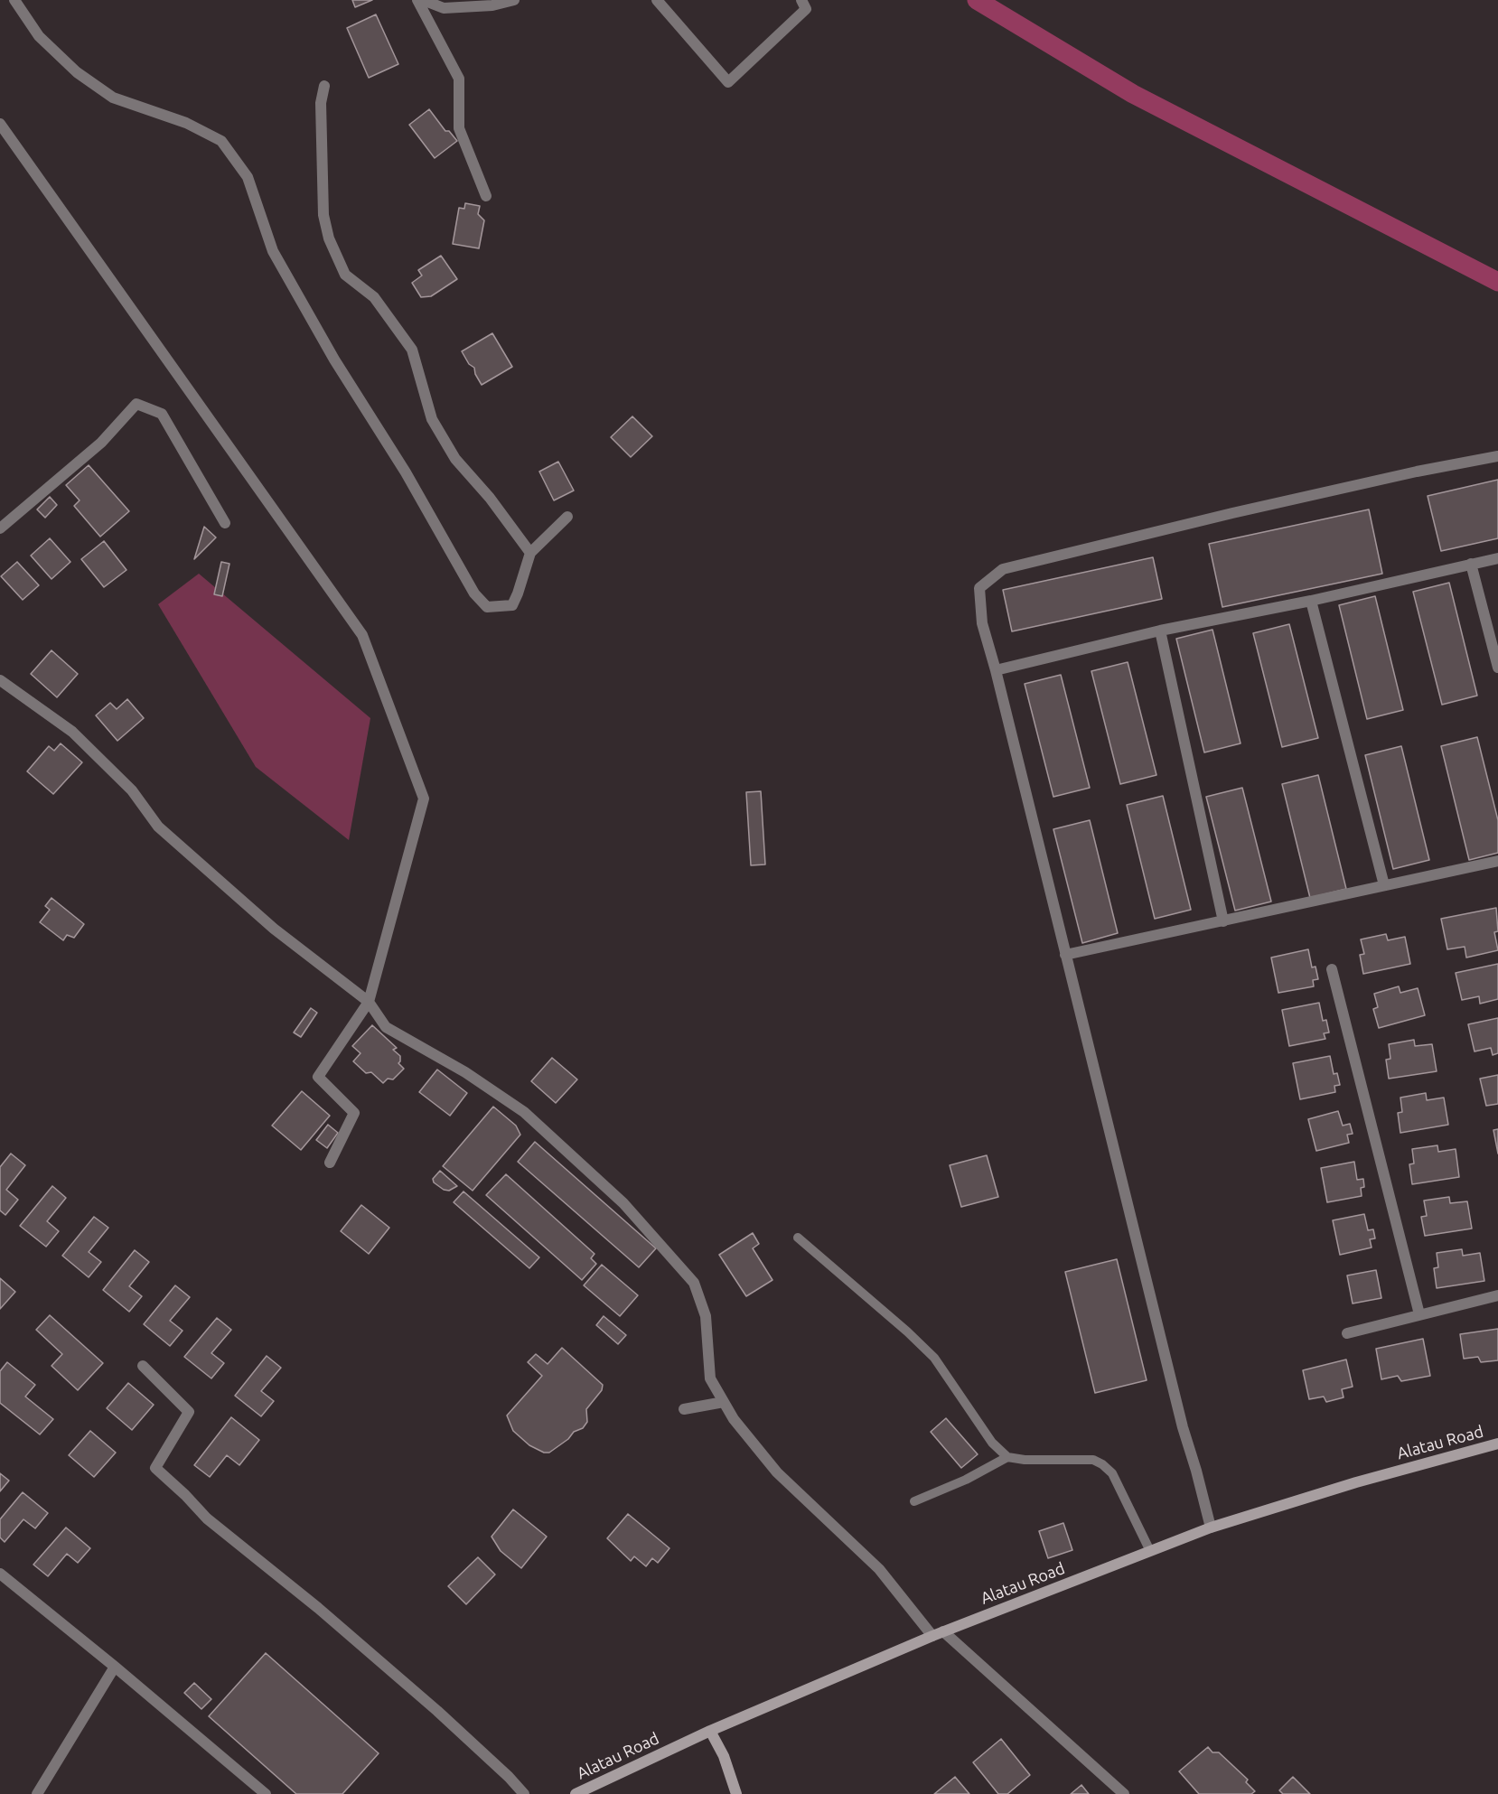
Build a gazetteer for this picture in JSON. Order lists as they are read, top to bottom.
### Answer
{
  "streets": {
    "main road": ["Alatau Road"]
  }
}
